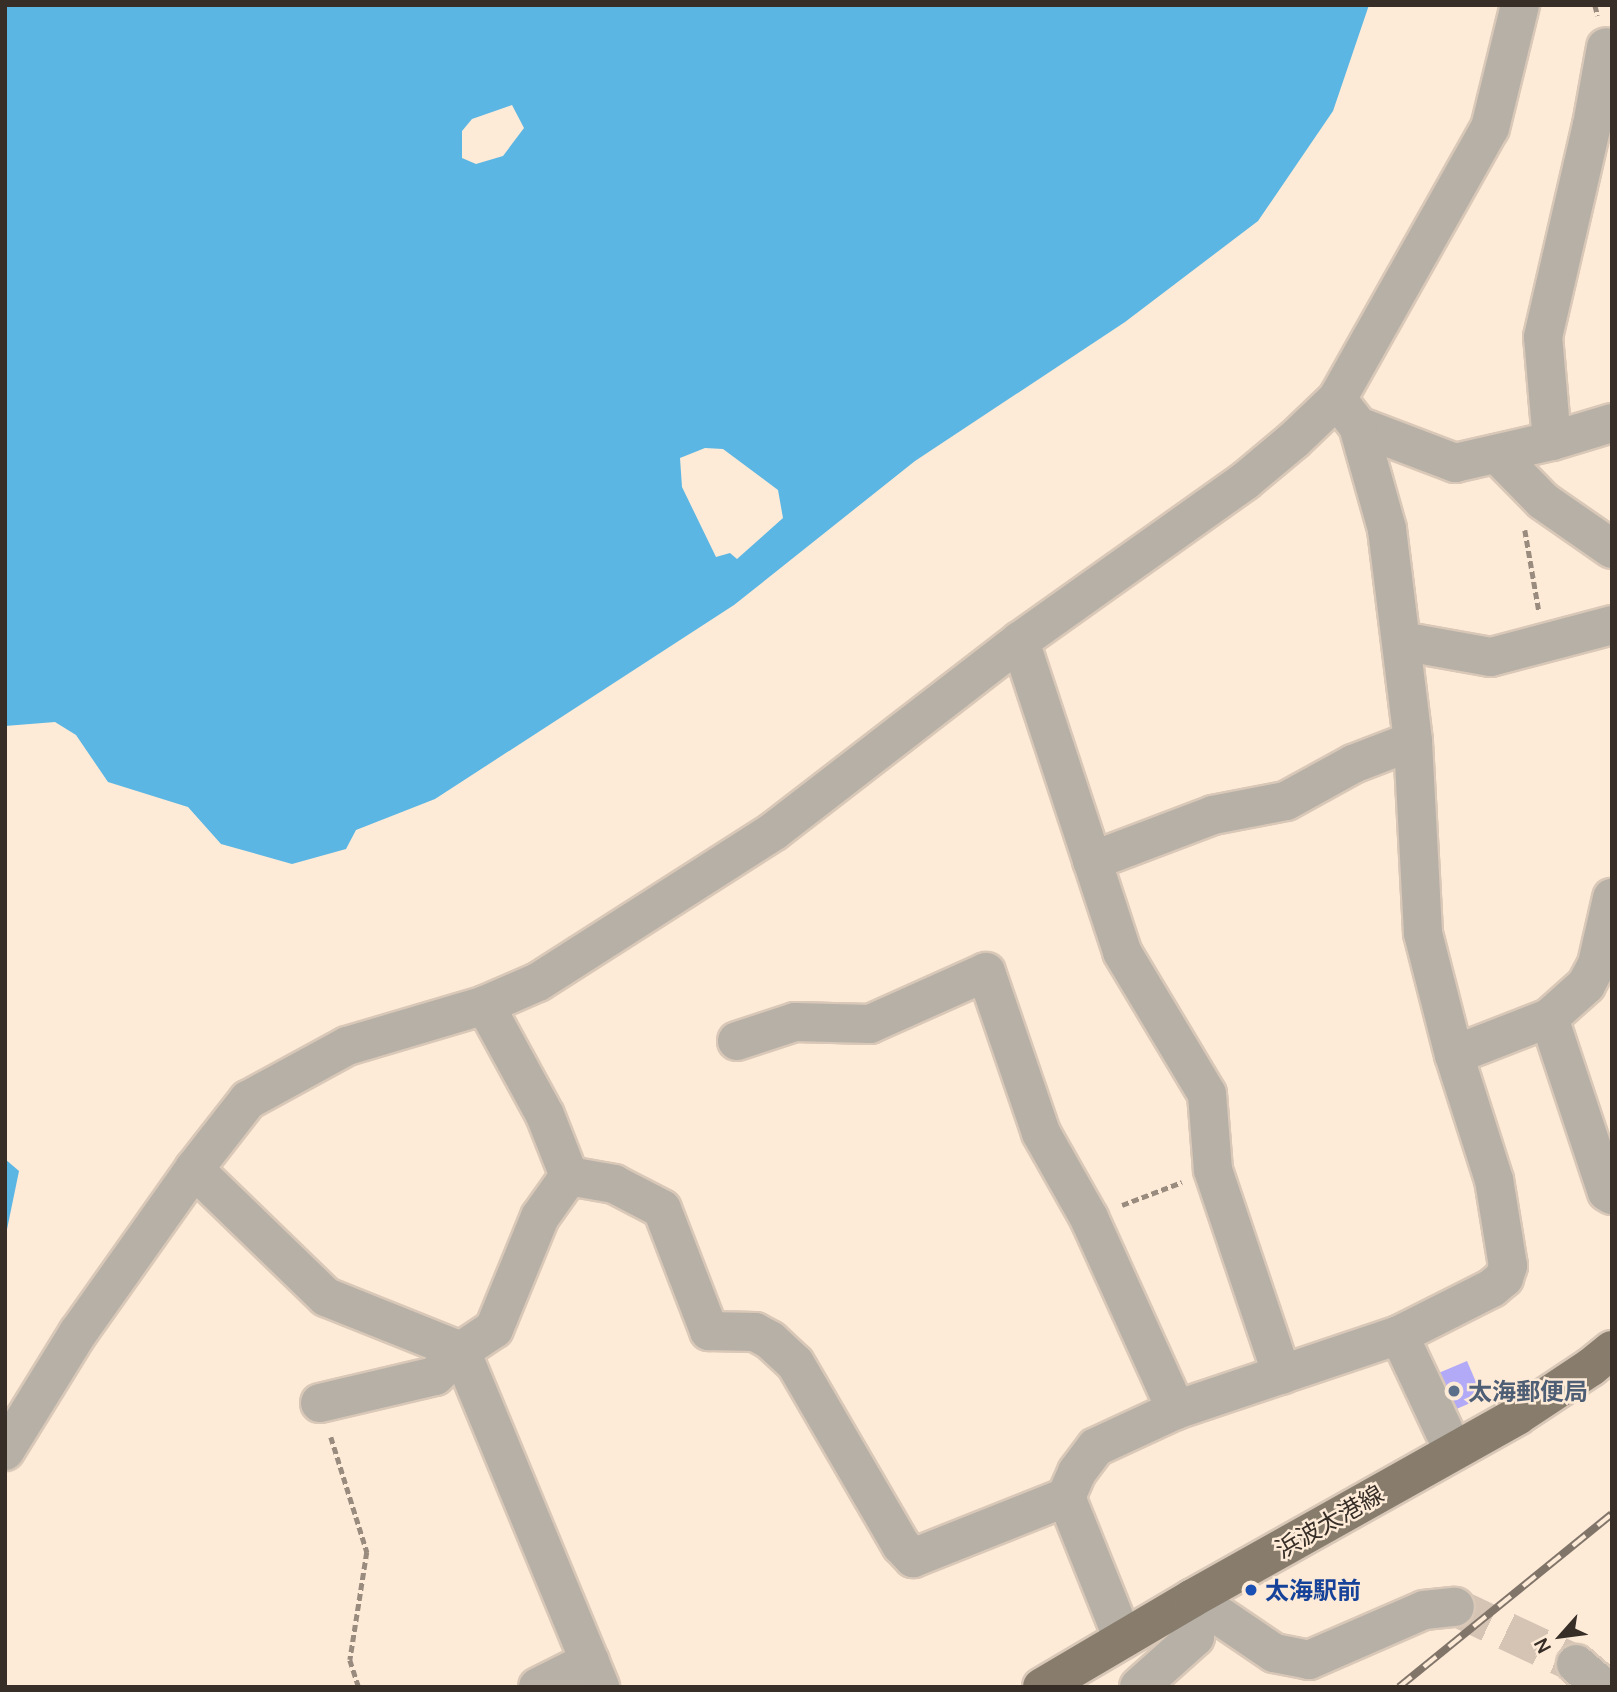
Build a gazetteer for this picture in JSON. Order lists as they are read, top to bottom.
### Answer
{
  "streets": {
    "main road": ["浜波太港線"]
  },
  "places": ["太海郵便局", "太海駅前"],
  "north": "bottom left"
}
